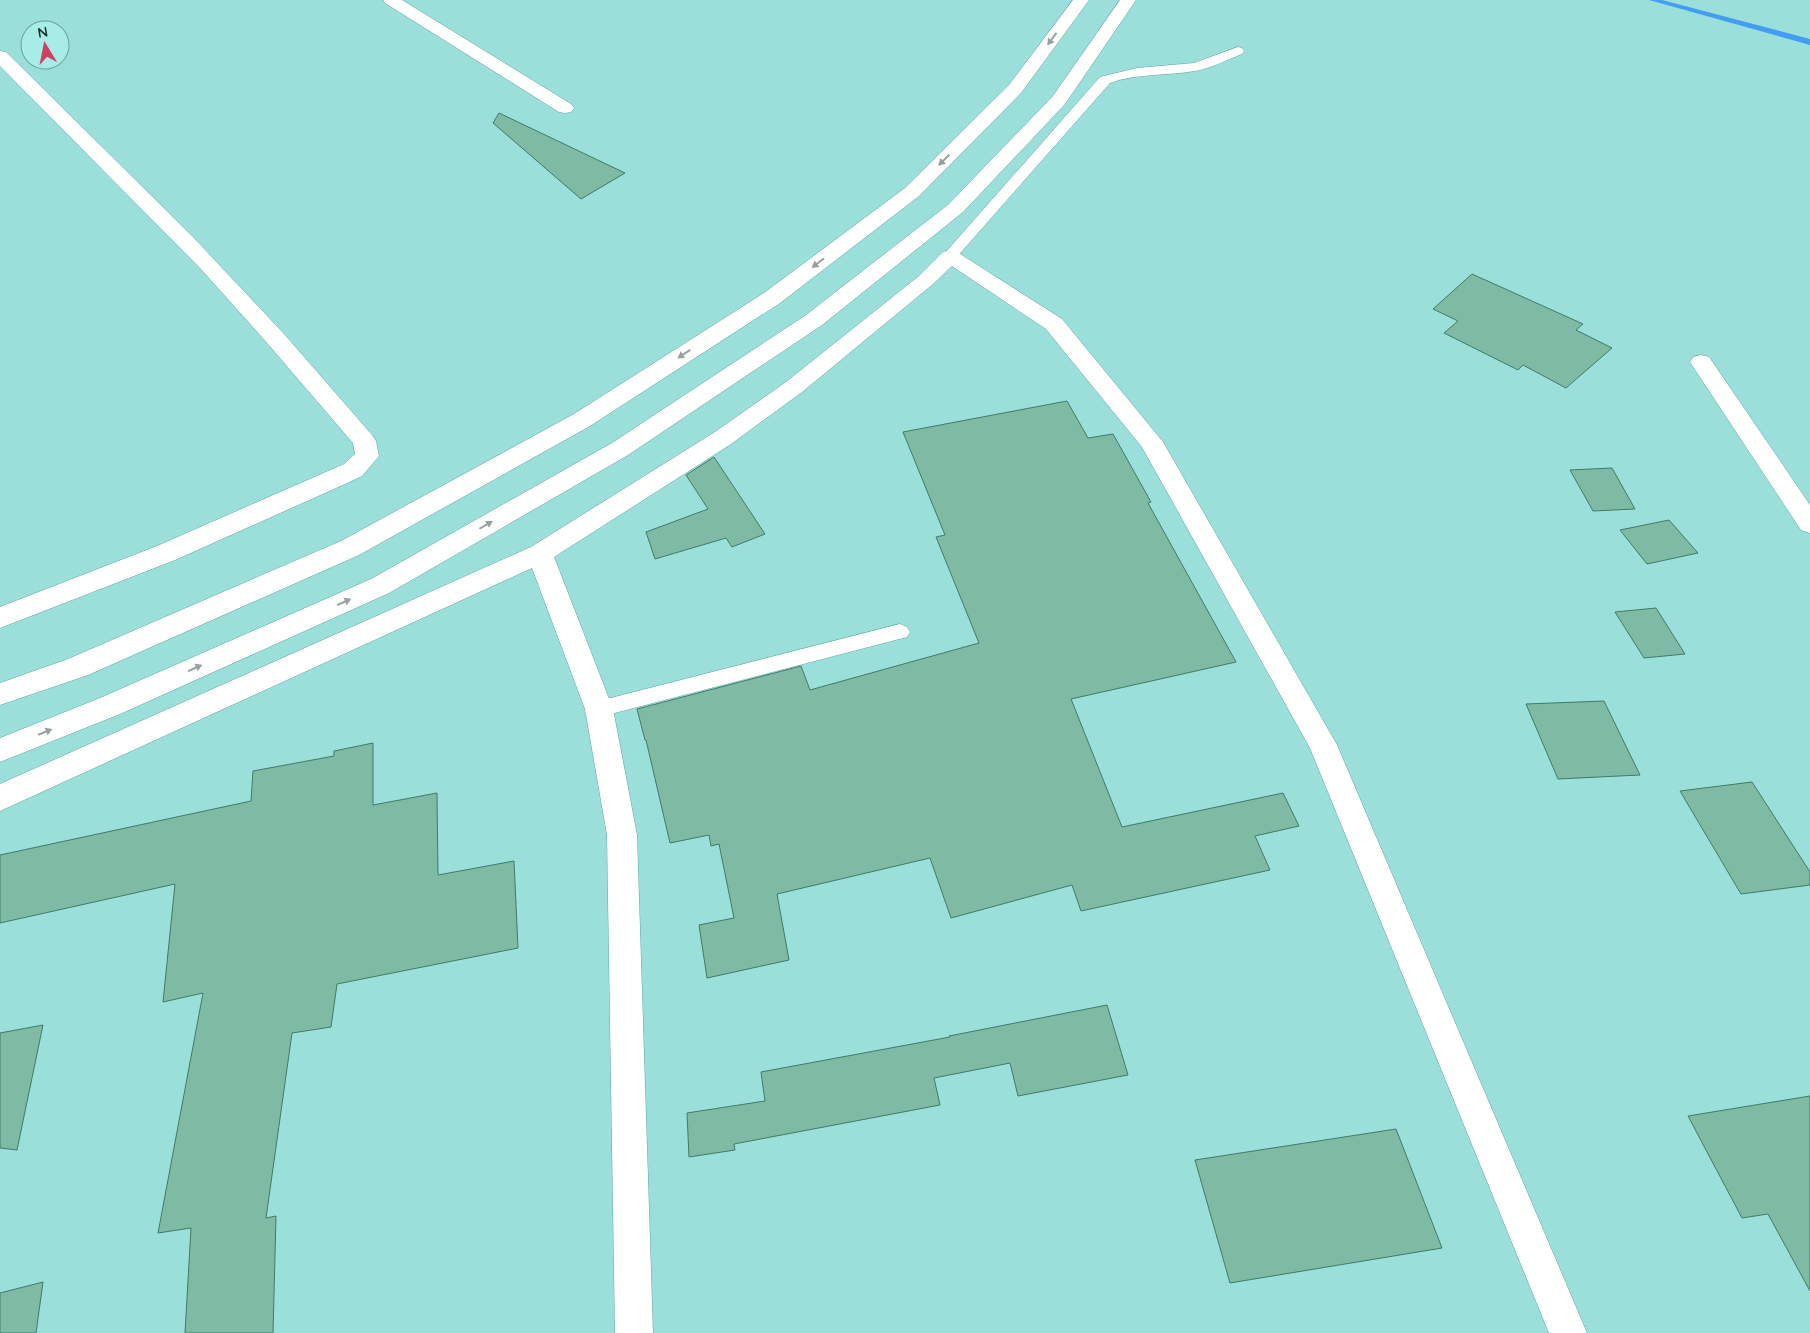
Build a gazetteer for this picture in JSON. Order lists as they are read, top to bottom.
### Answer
{
  "north": "top"
}
